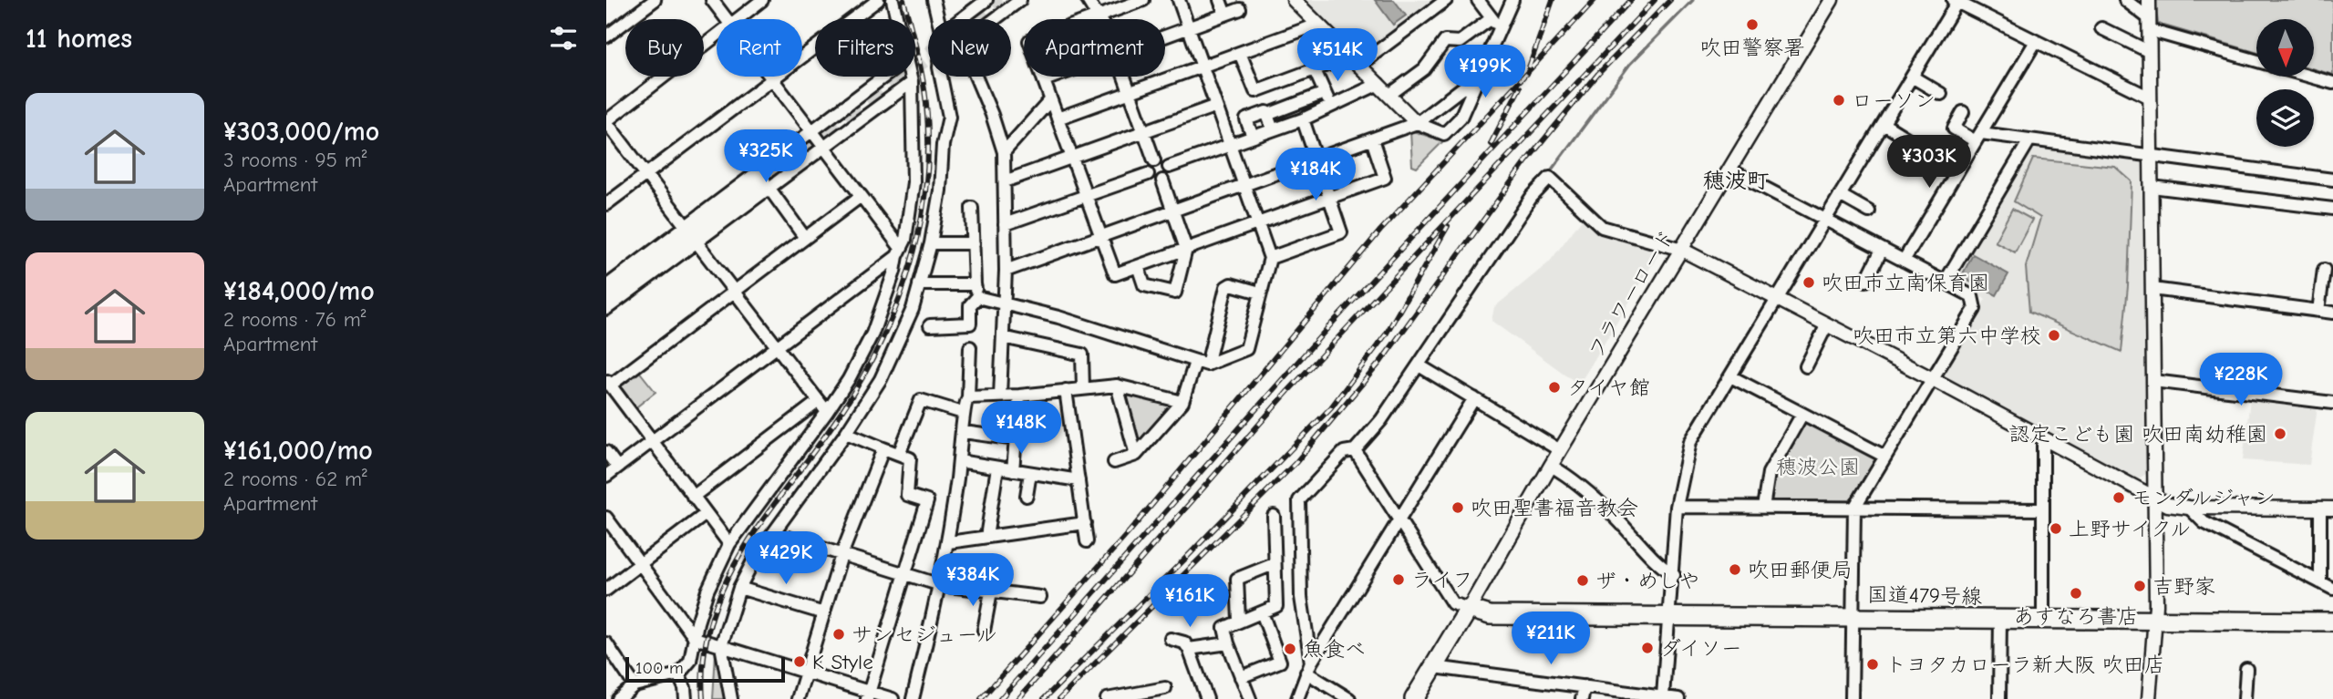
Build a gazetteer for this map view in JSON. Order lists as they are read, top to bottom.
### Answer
{
  "streets": {
    "main road": ["国道479号線"],
    "street": ["フラワーロード"]
  },
  "crossings": [
    ["フラワーロード", "国道479号線"]
  ],
  "districts": ["穂波町"],
  "parks": ["穂波公園"],
  "places": [
    "吹田警察署",
    "ローソン",
    "吹田市立南保育園",
    "吹田市立第六中学校",
    "タイヤ館",
    "認定こども園 吹田南幼稚園",
    "モンダルジャン",
    "吹田聖書福音教会",
    "上野サイクル",
    "吹田郵便局",
    "ライフ",
    "ザ・めしや",
    "吉野家",
    "あすなろ書店",
    "サンセジュール",
    "ダイソー",
    "魚食べ",
    "K Style",
    "トヨタカローラ新大阪 吹田店"
  ],
  "scale_bar": "100 m",
  "north": "bottom",
  "page": {
    "heading": "11 homes",
    "chip": [
      "Buy",
      "Rent",
      "Filters",
      "New",
      "Apartment"
    ],
    "price": [
      "¥514K",
      "¥199K",
      "¥325K",
      "¥303K",
      "¥184K",
      "¥228K",
      "¥148K",
      "¥429K",
      "¥384K",
      "¥161K",
      "¥211K"
    ],
    "list": [
      {
        "name": "¥303,000/mo",
        "note": "3 rooms · 95 m² · Apartment"
      },
      {
        "name": "¥184,000/mo",
        "note": "2 rooms · 76 m² · Apartment"
      },
      {
        "name": "¥161,000/mo",
        "note": "2 rooms · 62 m² · Apartment"
      }
    ],
    "scale": "100 m"
  }
}
